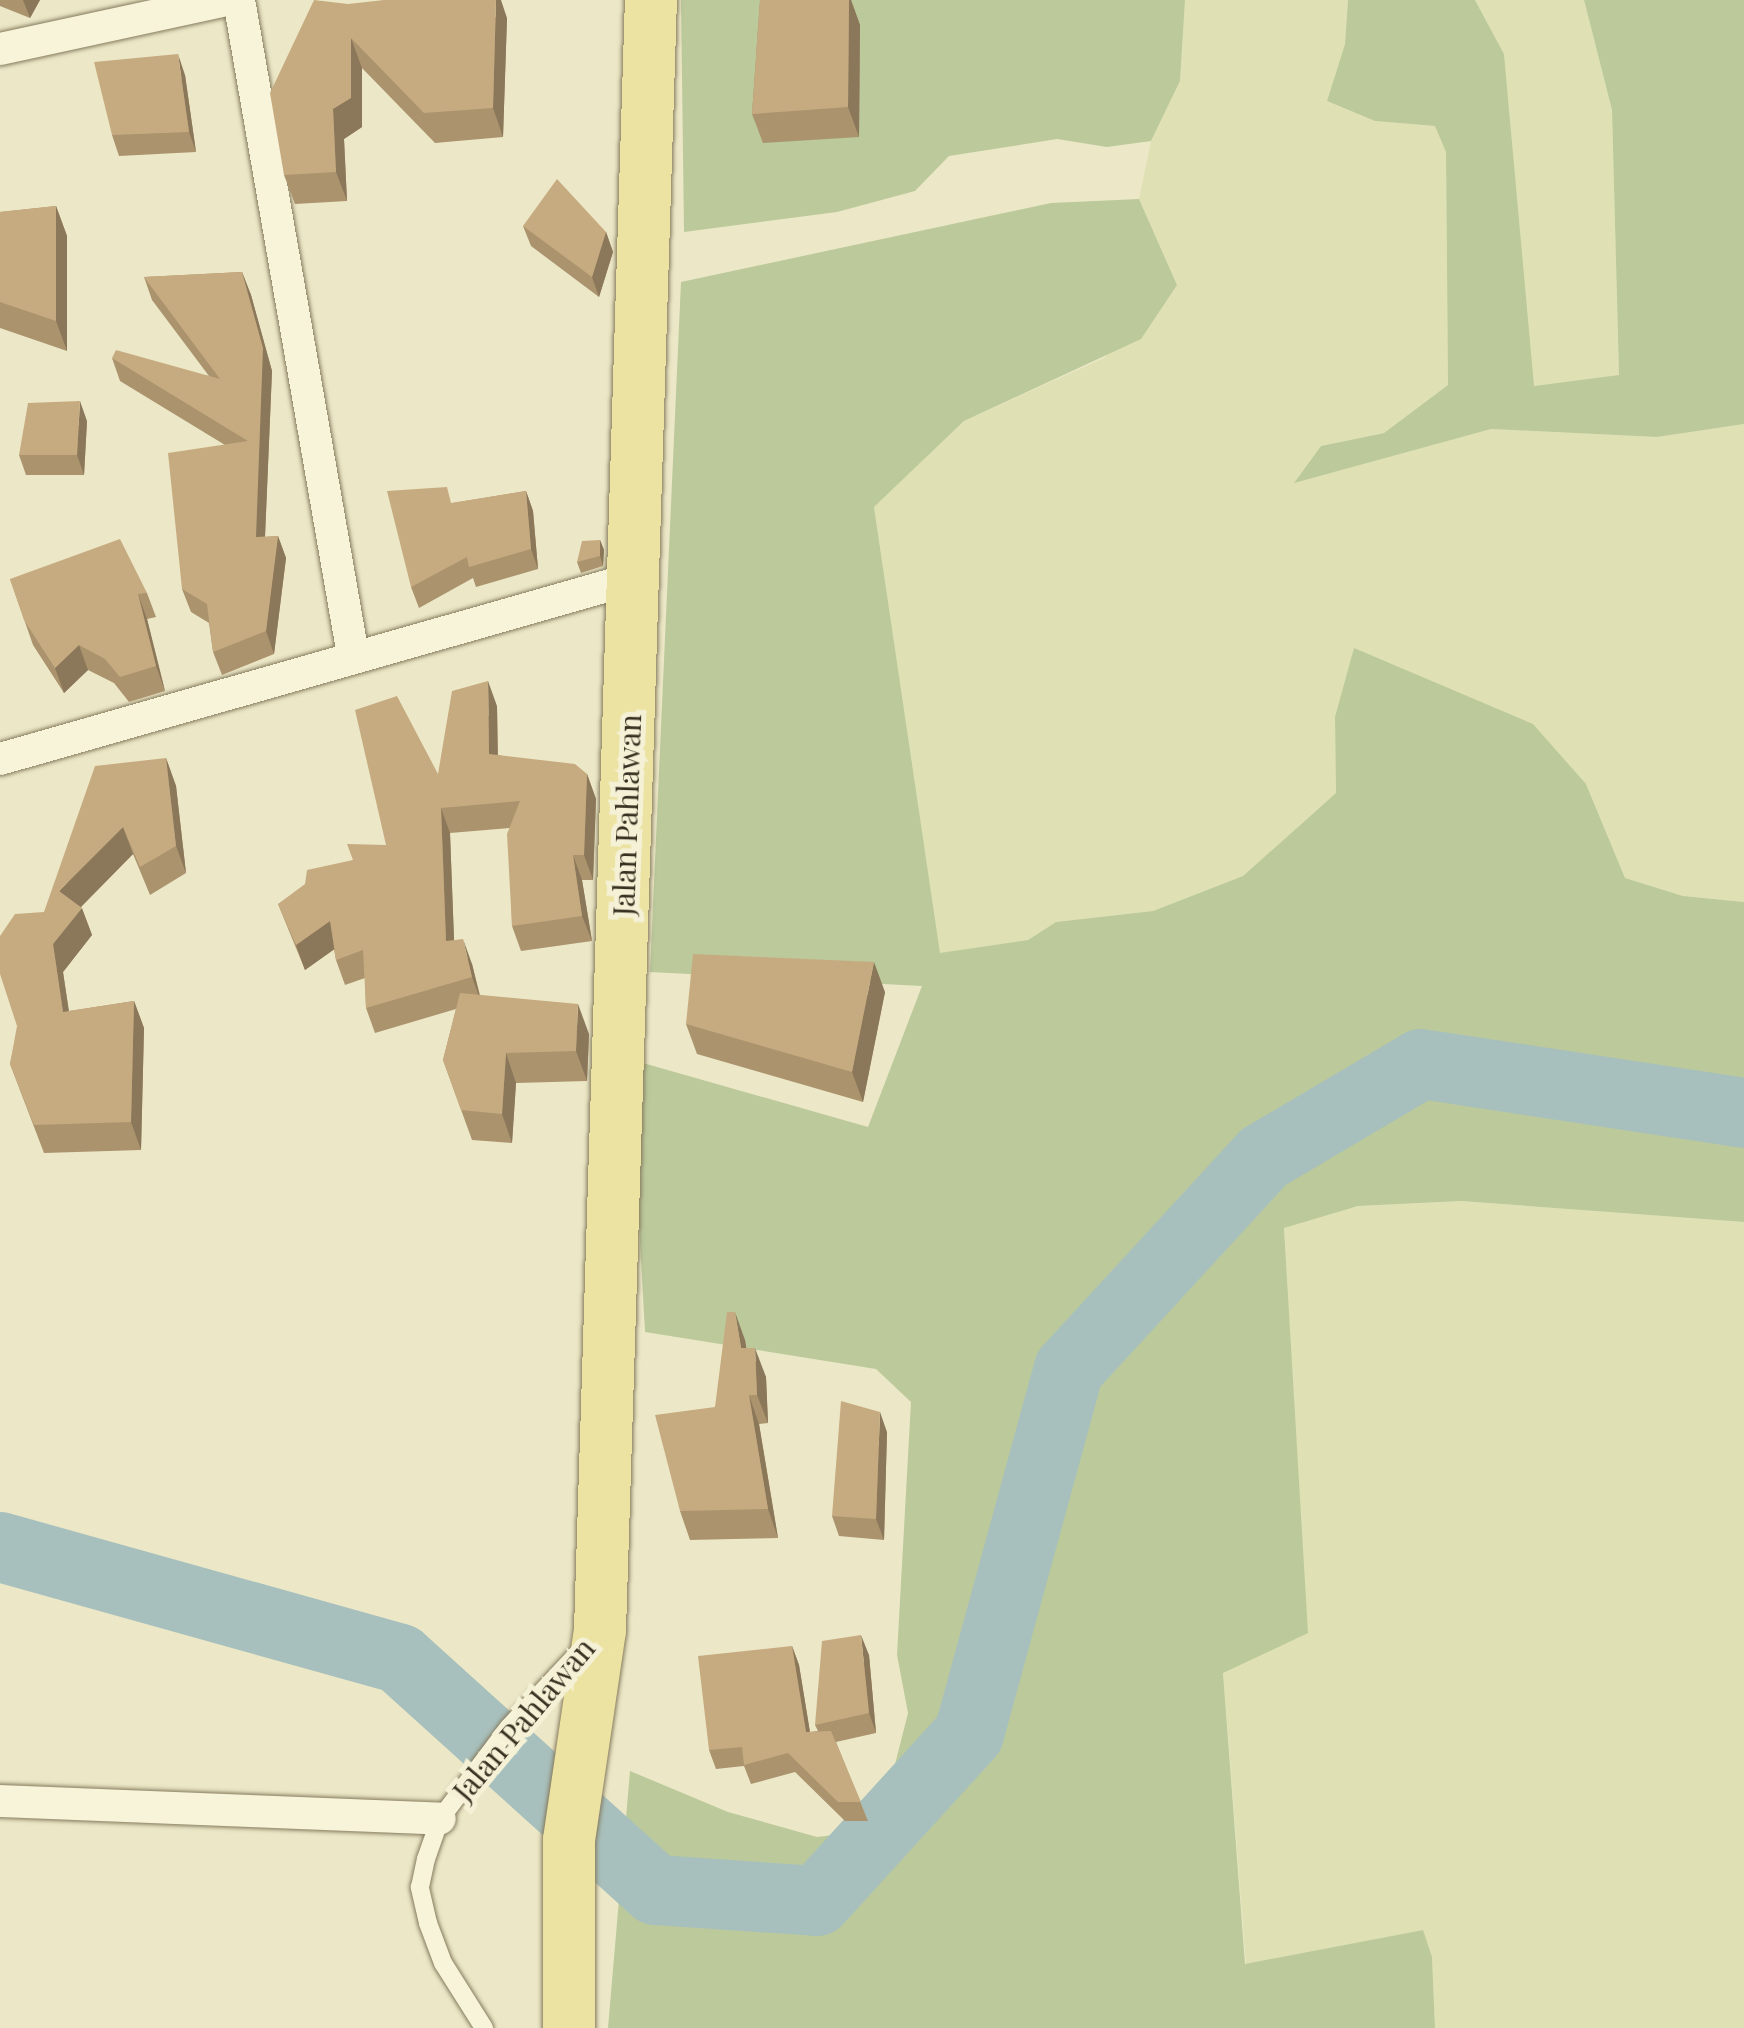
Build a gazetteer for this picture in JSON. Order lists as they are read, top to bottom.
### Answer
{
  "streets": {
    "main road": ["Jalan Pahlawan"]
  }
}
